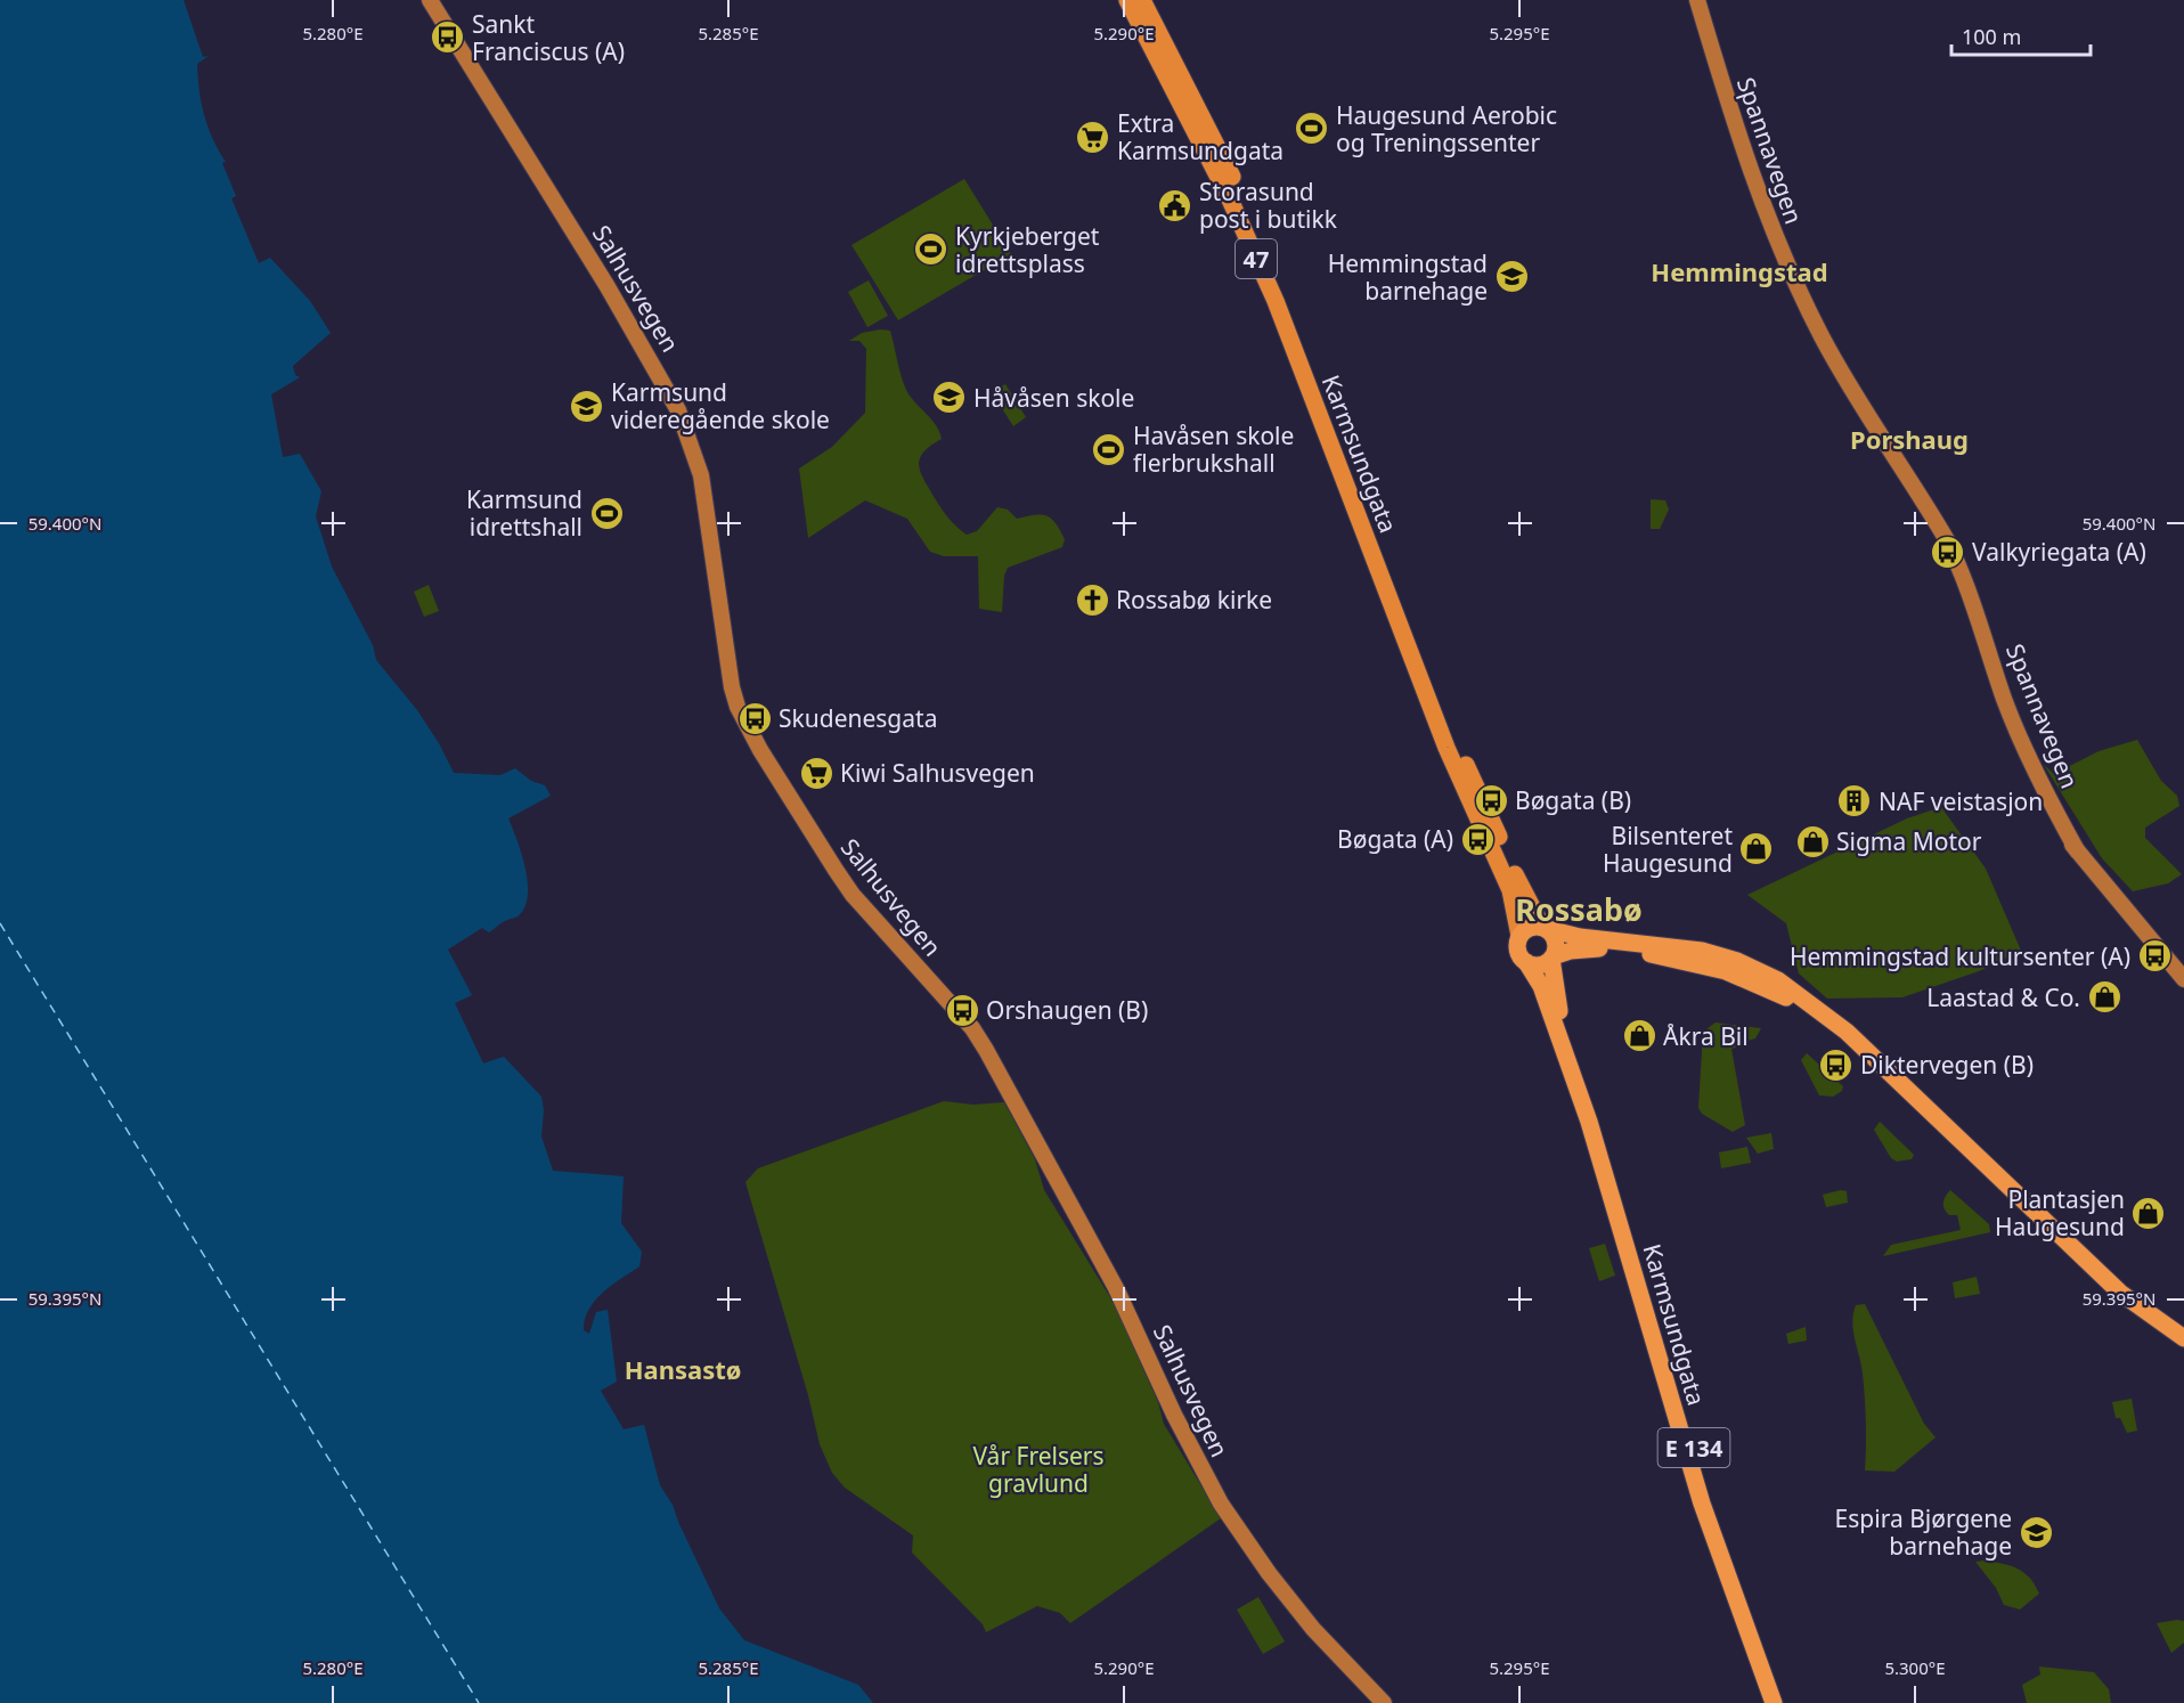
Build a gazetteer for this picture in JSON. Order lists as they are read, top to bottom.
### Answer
{
  "streets": {
    "highway": ["Karmsundgata", "E 134"],
    "main road": ["Spannavegen", "47", "Salhusvegen"]
  },
  "crossings": [
    ["Karmsundgata", "E 134"]
  ],
  "districts": [
    "Hemmingstad",
    "Porshaug",
    "Rossabø",
    "Hansastø"
  ],
  "parks": ["Vår Frelsers gravlund"],
  "places": {
    "bus stop": [
      "Sankt Franciscus (A)",
      "Valkyriegata (A)",
      "Skudenesgata",
      "Bøgata (B)",
      "Bøgata (A)",
      "Hemmingstad kultursenter (A)",
      "Orshaugen (B)",
      "Diktervegen (B)"
    ],
    "sports": [
      "Haugesund Aerobic og Treningssenter",
      "Kyrkjeberget idrettsplass",
      "Havåsen skole flerbrukshall",
      "Karmsund idrettshall"
    ],
    "supermarket": ["Extra Karmsundgata", "Kiwi Salhusvegen"],
    "public building": ["Storasund post i butikk"],
    "school or university": [
      "Hemmingstad barnehage",
      "Håvåsen skole",
      "Karmsund videregående skole",
      "Espira Bjørgene barnehage"
    ],
    "church": ["Rossabø kirke"],
    "building": ["NAF veistasjon"],
    "shop": [
      "Sigma Motor",
      "Bilsenteret Haugesund",
      "Laastad & Co.",
      "Åkra Bil",
      "Plantasjen Haugesund"
    ]
  },
  "scale_bar": "100 m",
  "coordinates": [
    "5.280°E",
    "5.285°E",
    "5.290°E",
    "5.295°E",
    "59.400°N",
    "59.395°N",
    "5.300°E"
  ]
}
